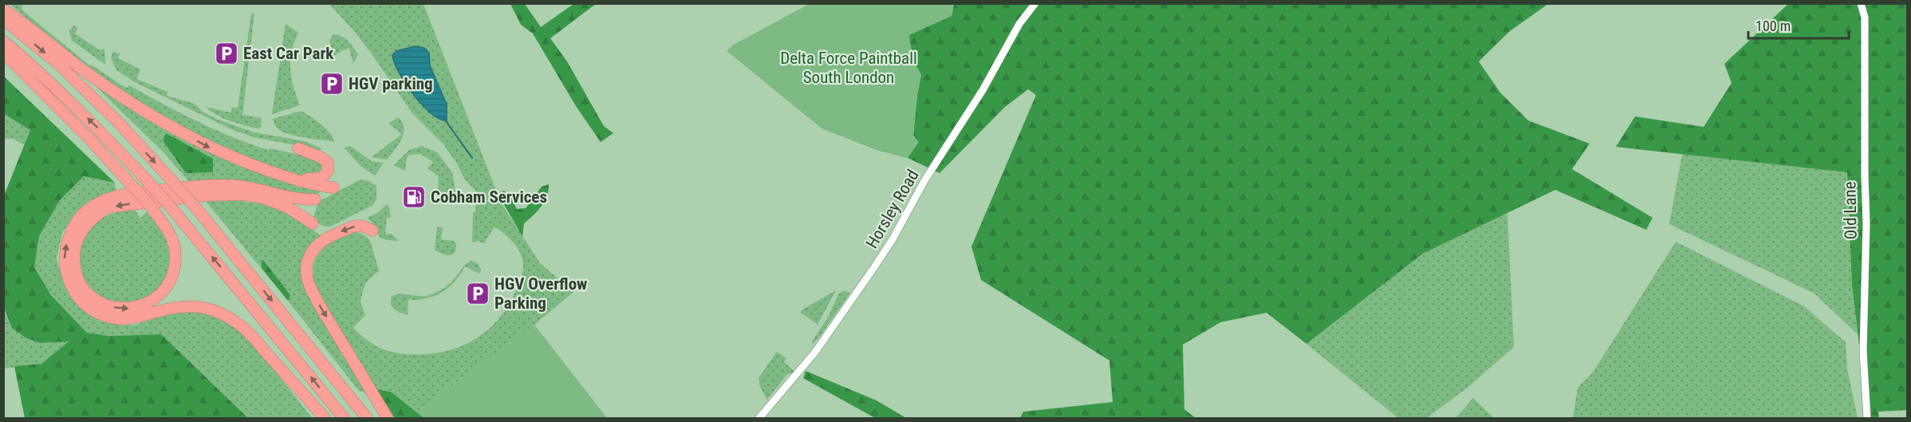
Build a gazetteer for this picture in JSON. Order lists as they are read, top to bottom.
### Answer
{
  "streets": {
    "street": ["Horsley Road", "Old Lane"]
  },
  "parks": ["Delta Force Paintball South London"],
  "places": {
    "parking": ["East Car Park", "HGV parking", "HGV Overflow Parking"],
    "fuel station": ["Cobham Services"]
  },
  "scale_bar": "100 m"
}
